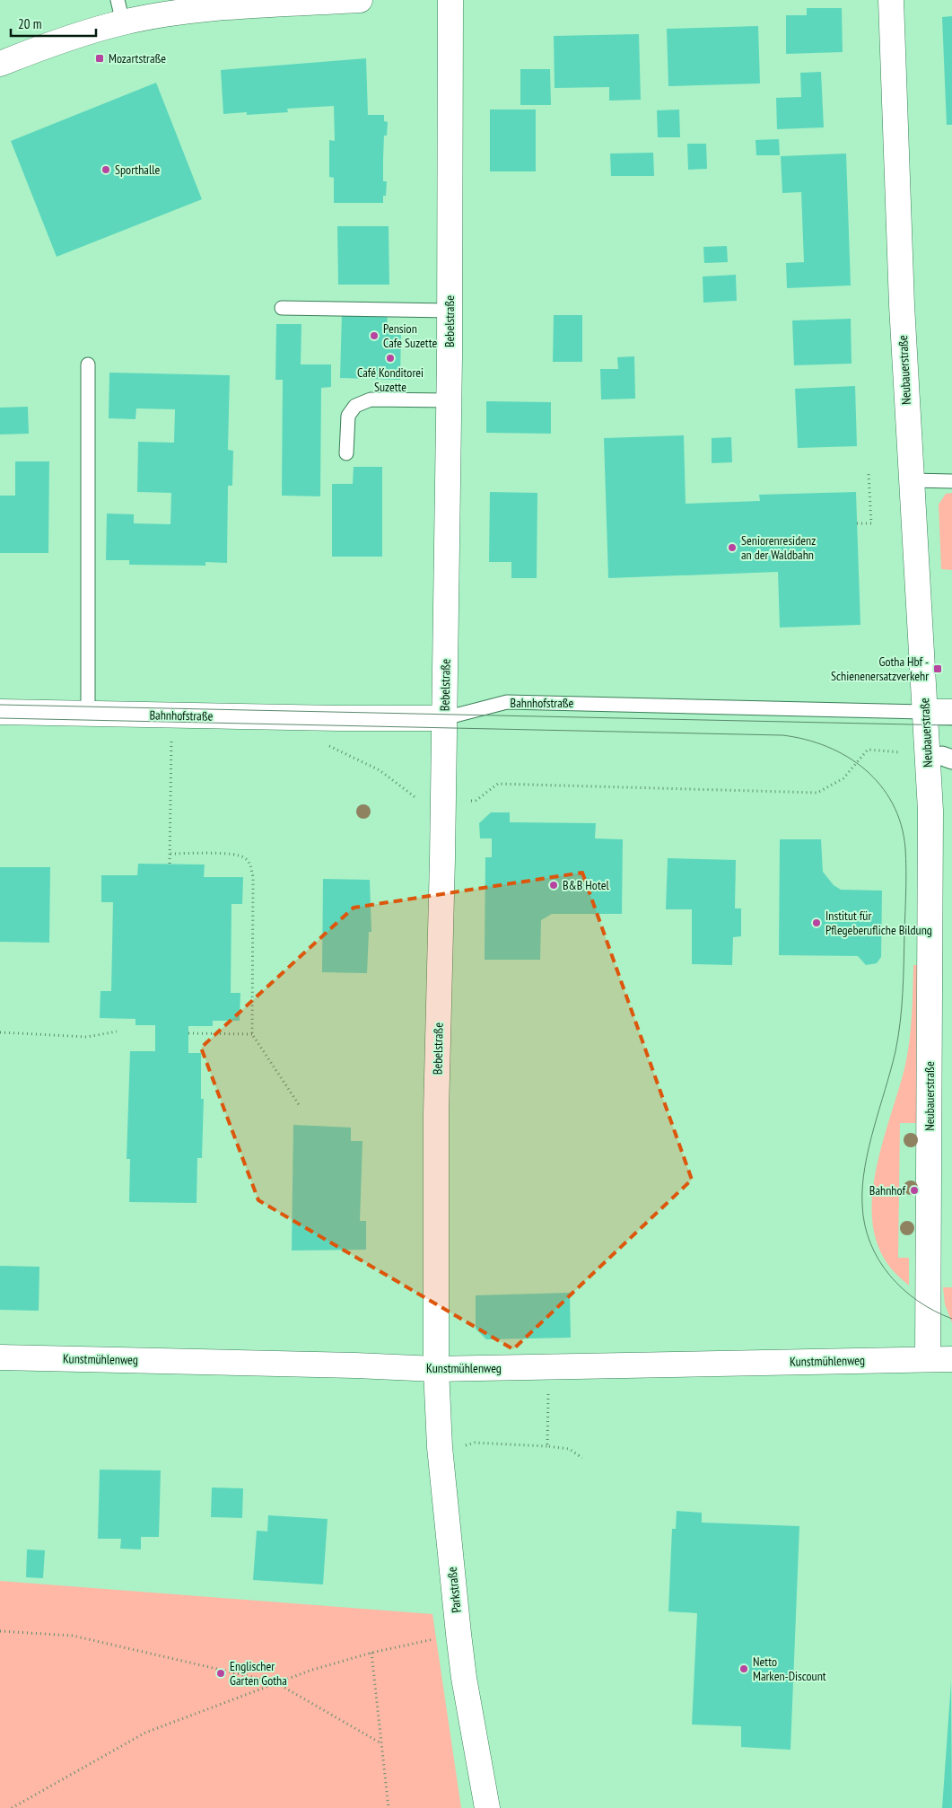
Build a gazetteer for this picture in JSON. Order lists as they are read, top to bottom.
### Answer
{
  "streets": {
    "street": [
      "Bebelstraße",
      "Neubauerstraße",
      "Bahnhofstraße",
      "Kunstmühlenweg",
      "Parkstraße"
    ]
  },
  "crossings": [
    ["Bebelstraße", "Bahnhofstraße"],
    ["Bebelstraße", "Kunstmühlenweg"],
    ["Bebelstraße", "Parkstraße"],
    ["Neubauerstraße", "Bahnhofstraße"],
    ["Neubauerstraße", "Kunstmühlenweg"],
    ["Kunstmühlenweg", "Parkstraße"]
  ],
  "places": {
    "transit": ["Mozartstraße", "Gotha Hbf - Schienenersatzverkehr"],
    "other": [
      "Sporthalle",
      "Pension Cafe Suzette",
      "Café Konditorei Suzette",
      "Seniorenresidenz an der Waldbahn",
      "B&B Hotel",
      "Institut für Pflegeberufliche Bildung",
      "Bahnhof",
      "Netto Marken-Discount",
      "Englischer Garten Gotha"
    ]
  },
  "scale_bar": "20 m"
}
